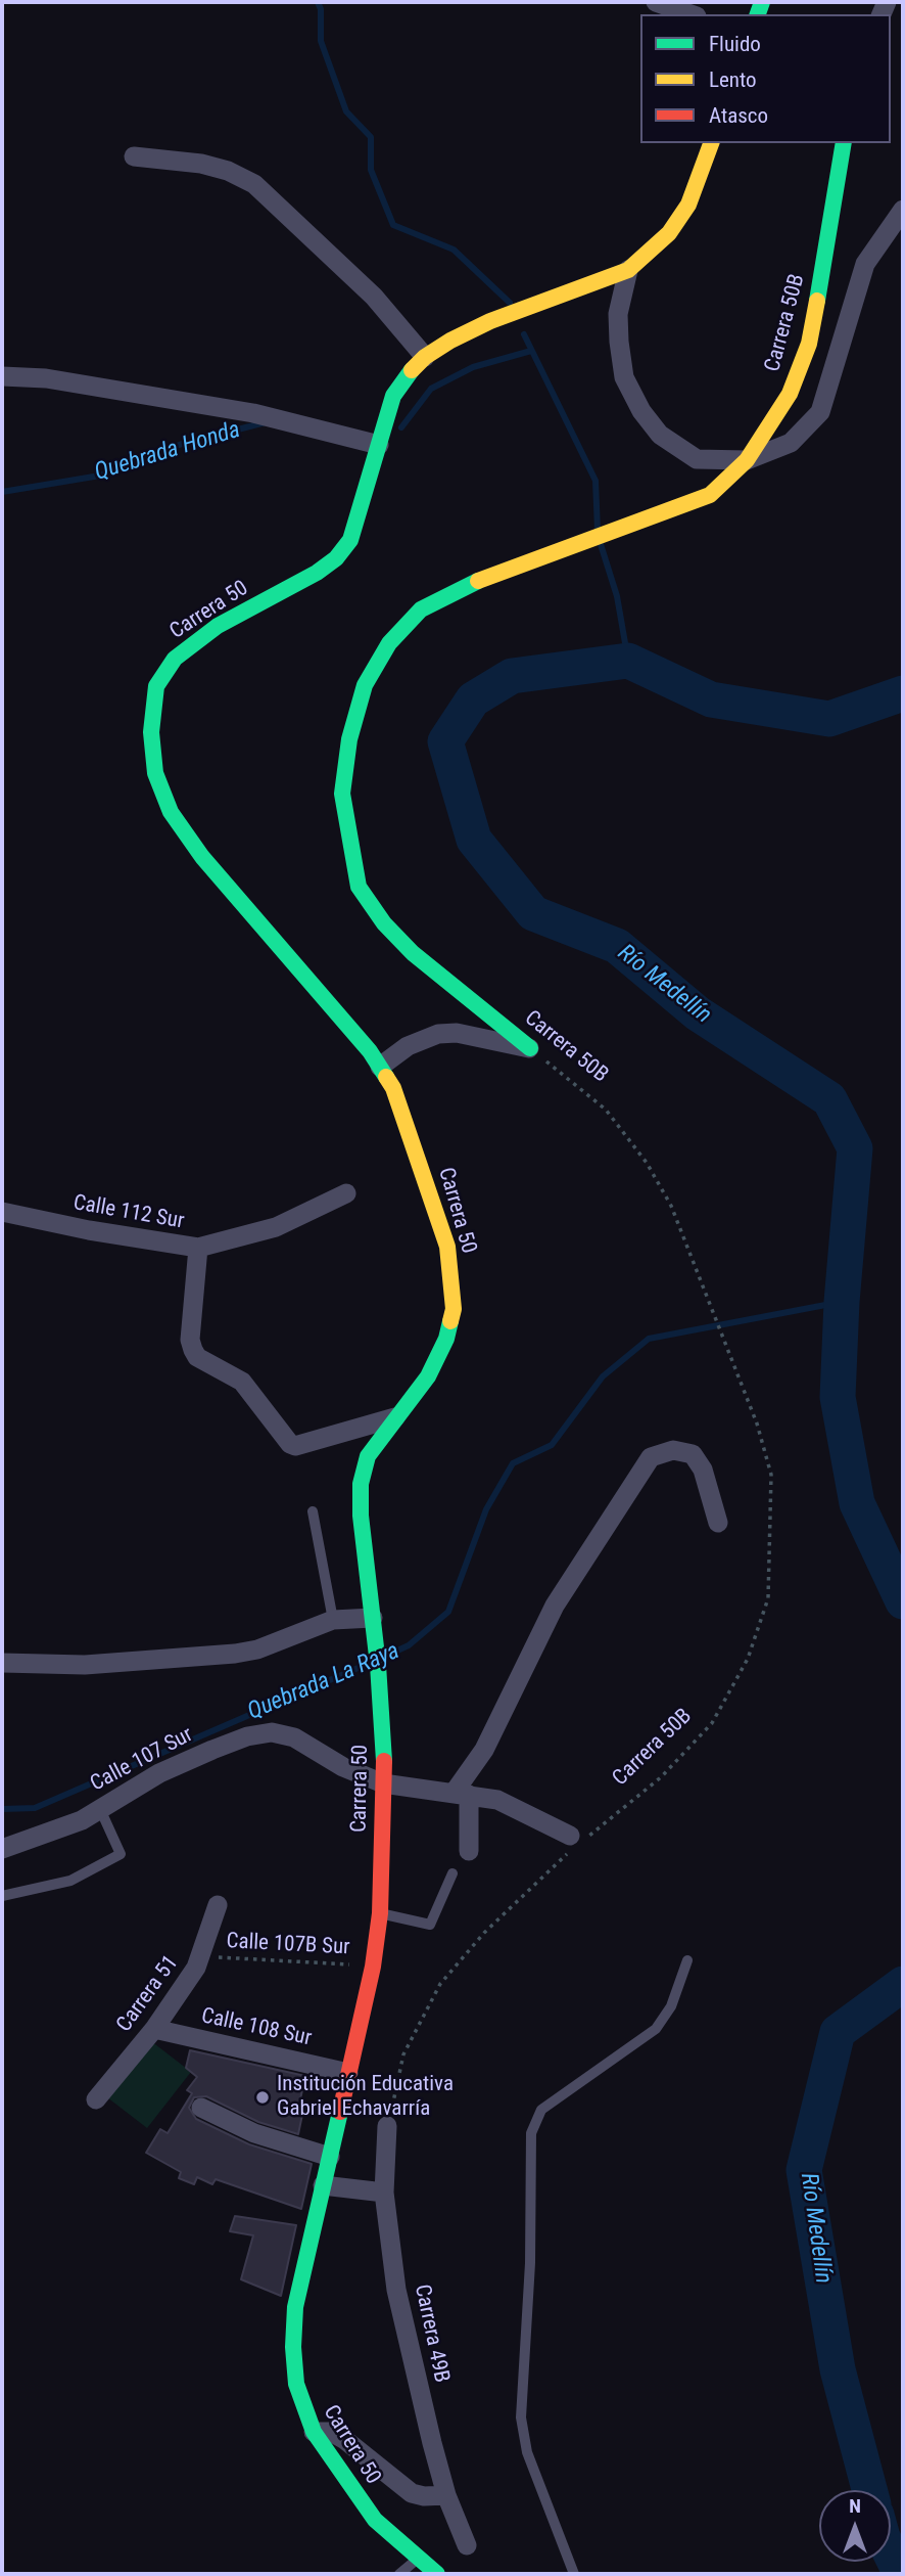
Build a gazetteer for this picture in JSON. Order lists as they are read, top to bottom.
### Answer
{
  "streets": {
    "main road": ["Carrera 50B", "Carrera 50"],
    "street": [
      "Calle 112 Sur",
      "Calle 107 Sur",
      "Carrera 51",
      "Calle 108 Sur",
      "Carrera 49B"
    ],
    "path": ["Calle 107B Sur"]
  },
  "crossings": [
    ["Carrera 50B", "Calle 107 Sur"],
    ["Carrera 50B", "Carrera 49B"],
    ["Carrera 50", "Calle 112 Sur"],
    ["Carrera 50", "Calle 107 Sur"],
    ["Carrera 50", "Calle 107B Sur"],
    ["Carrera 50", "Calle 108 Sur"],
    ["Calle 107B Sur", "Carrera 51"],
    ["Carrera 51", "Calle 108 Sur"]
  ],
  "water": ["Quebrada Honda", "Río Medellín", "Quebrada La Raya"],
  "places": ["Institución Educativa Gabriel Echavarría"],
  "legend": ["Fluido", "Lento", "Atasco"],
  "north": "top"
}
